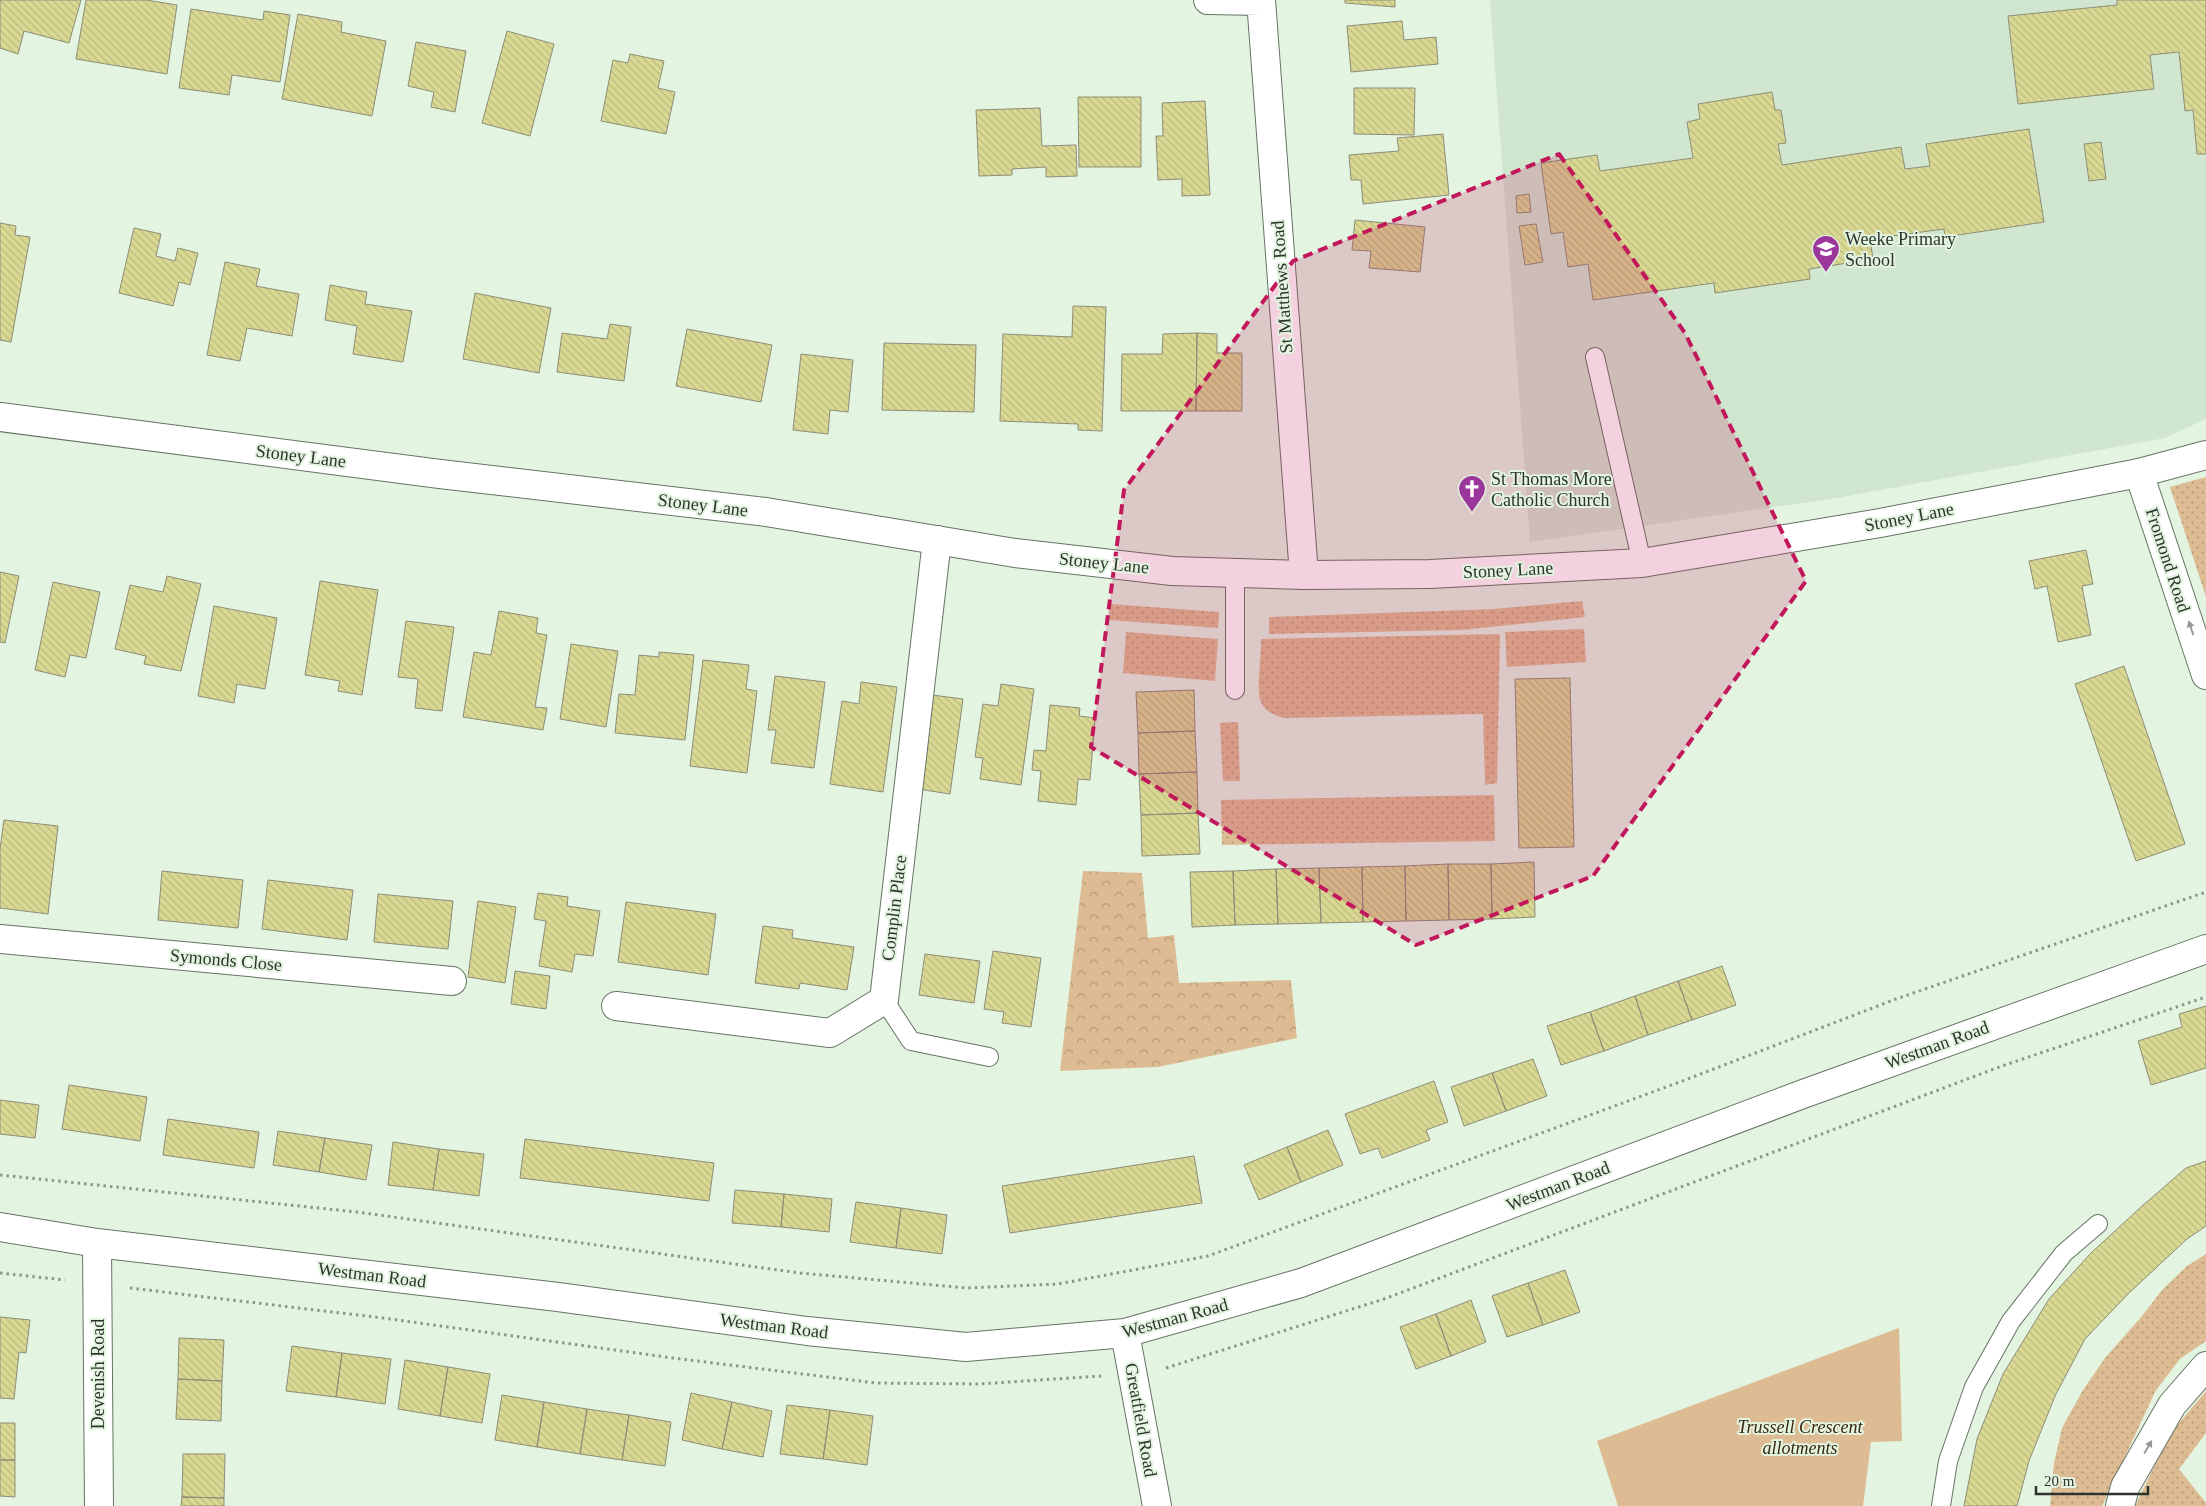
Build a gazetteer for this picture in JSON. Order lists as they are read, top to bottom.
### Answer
{
  "streets": {
    "street": [
      "St Matthews Road",
      "Stoney Lane",
      "Fromond Road",
      "Complin Place",
      "Symonds Close",
      "Westman Road",
      "Devenish Road",
      "Greatfield Road"
    ]
  },
  "crossings": [
    ["St Matthews Road", "Stoney Lane"],
    ["Stoney Lane", "Fromond Road"],
    ["Stoney Lane", "Complin Place"],
    ["Westman Road", "Devenish Road"],
    ["Westman Road", "Greatfield Road"]
  ],
  "one_way": ["Fromond Road"],
  "parks": ["Trussell Crescent allotments"],
  "places": {
    "school or university": ["Weeke Primary School"],
    "church": ["St Thomas More Catholic Church"]
  },
  "scale_bar": "20 m"
}
